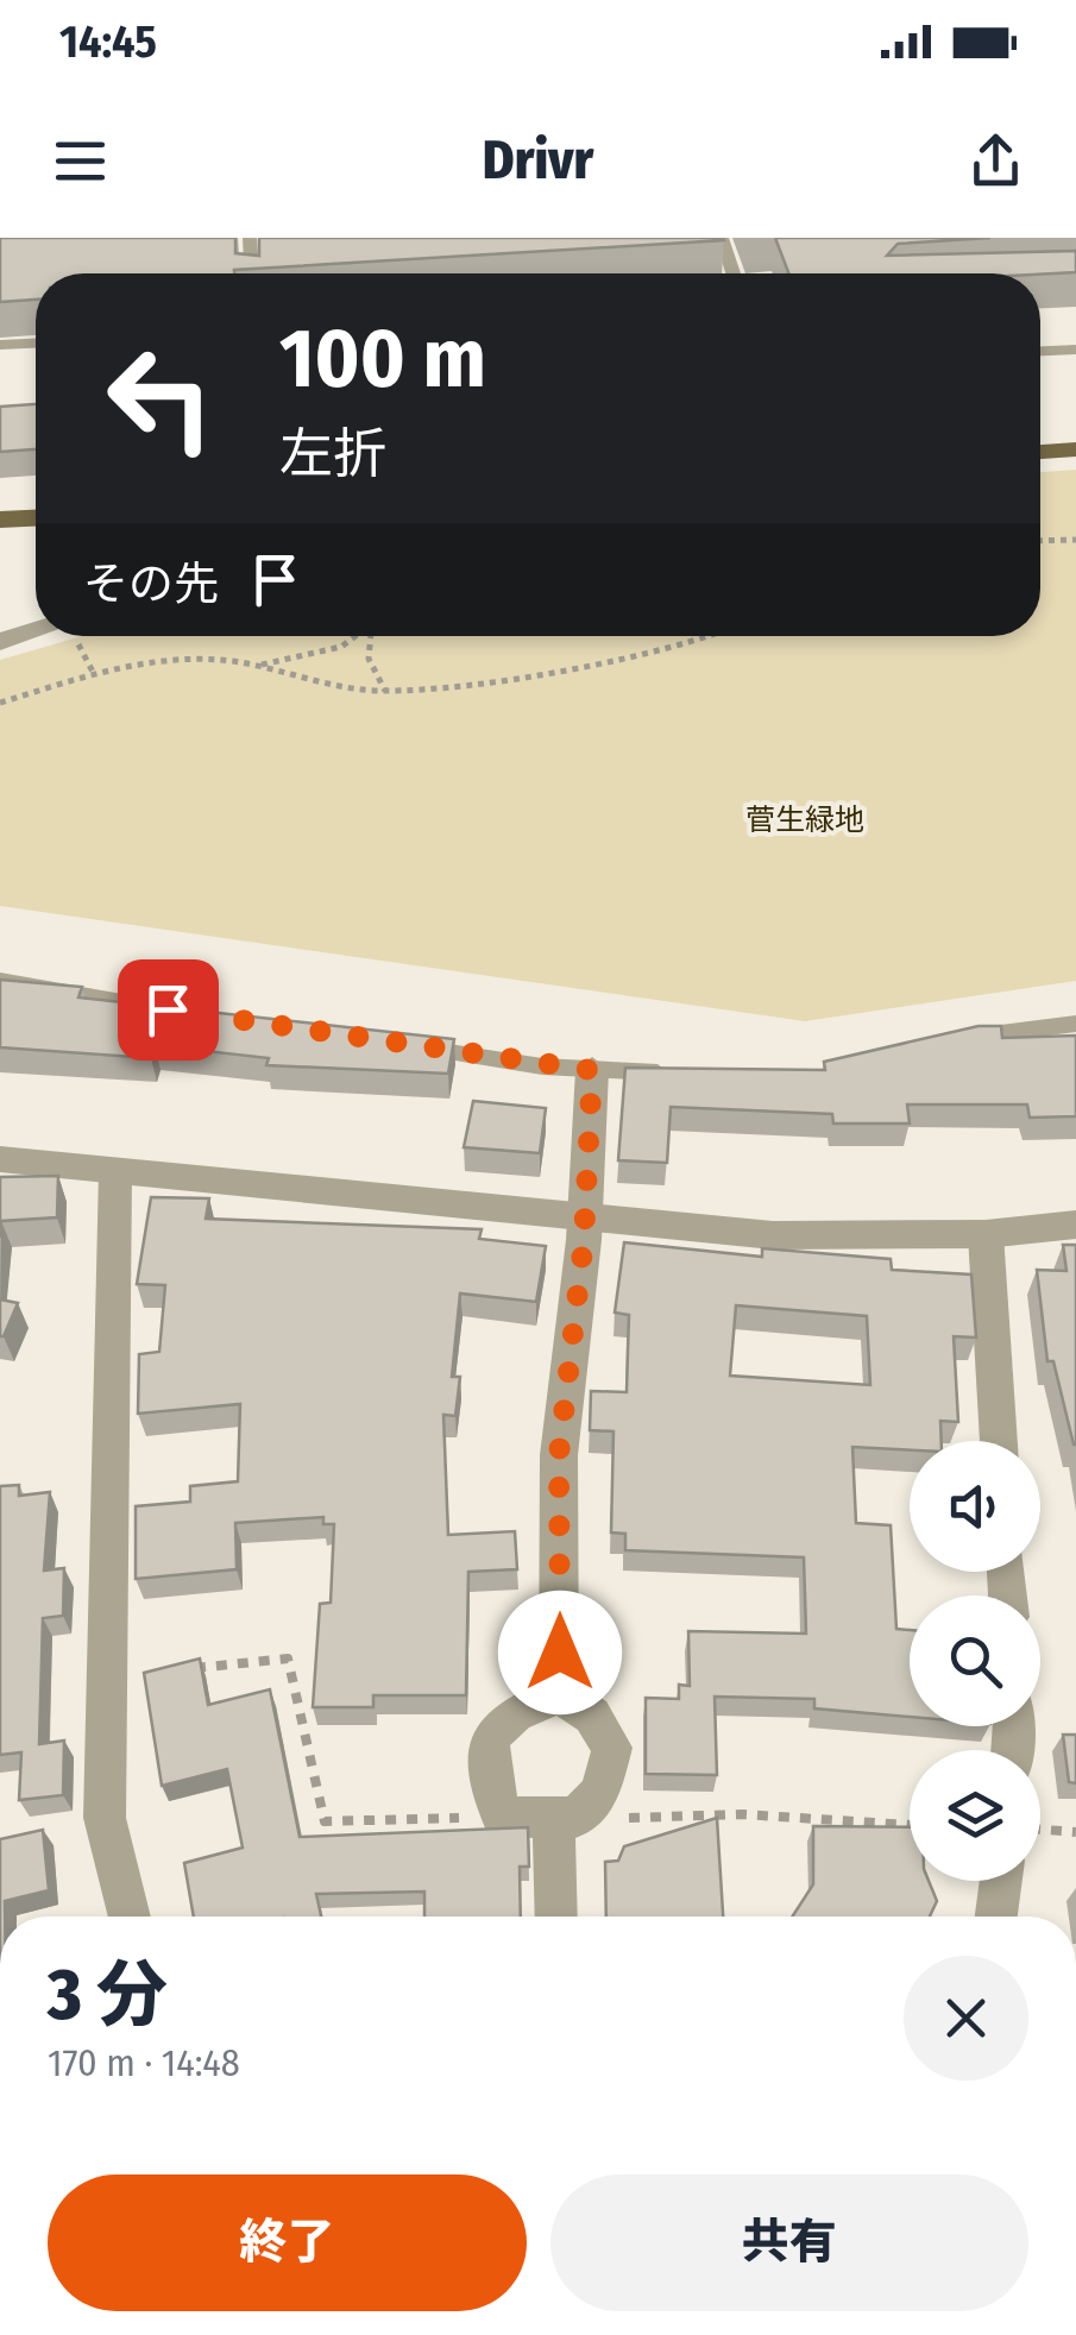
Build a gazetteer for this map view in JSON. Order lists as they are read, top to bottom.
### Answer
{
  "parks": ["菅生緑地"],
  "page": {
    "status": "14:45",
    "header": "Drivr",
    "turn": ["100 m", "左折"],
    "then": "その先",
    "heading": ["3 分", "170 m · 14:48"],
    "buttons": ["終了", "共有"]
  }
}
